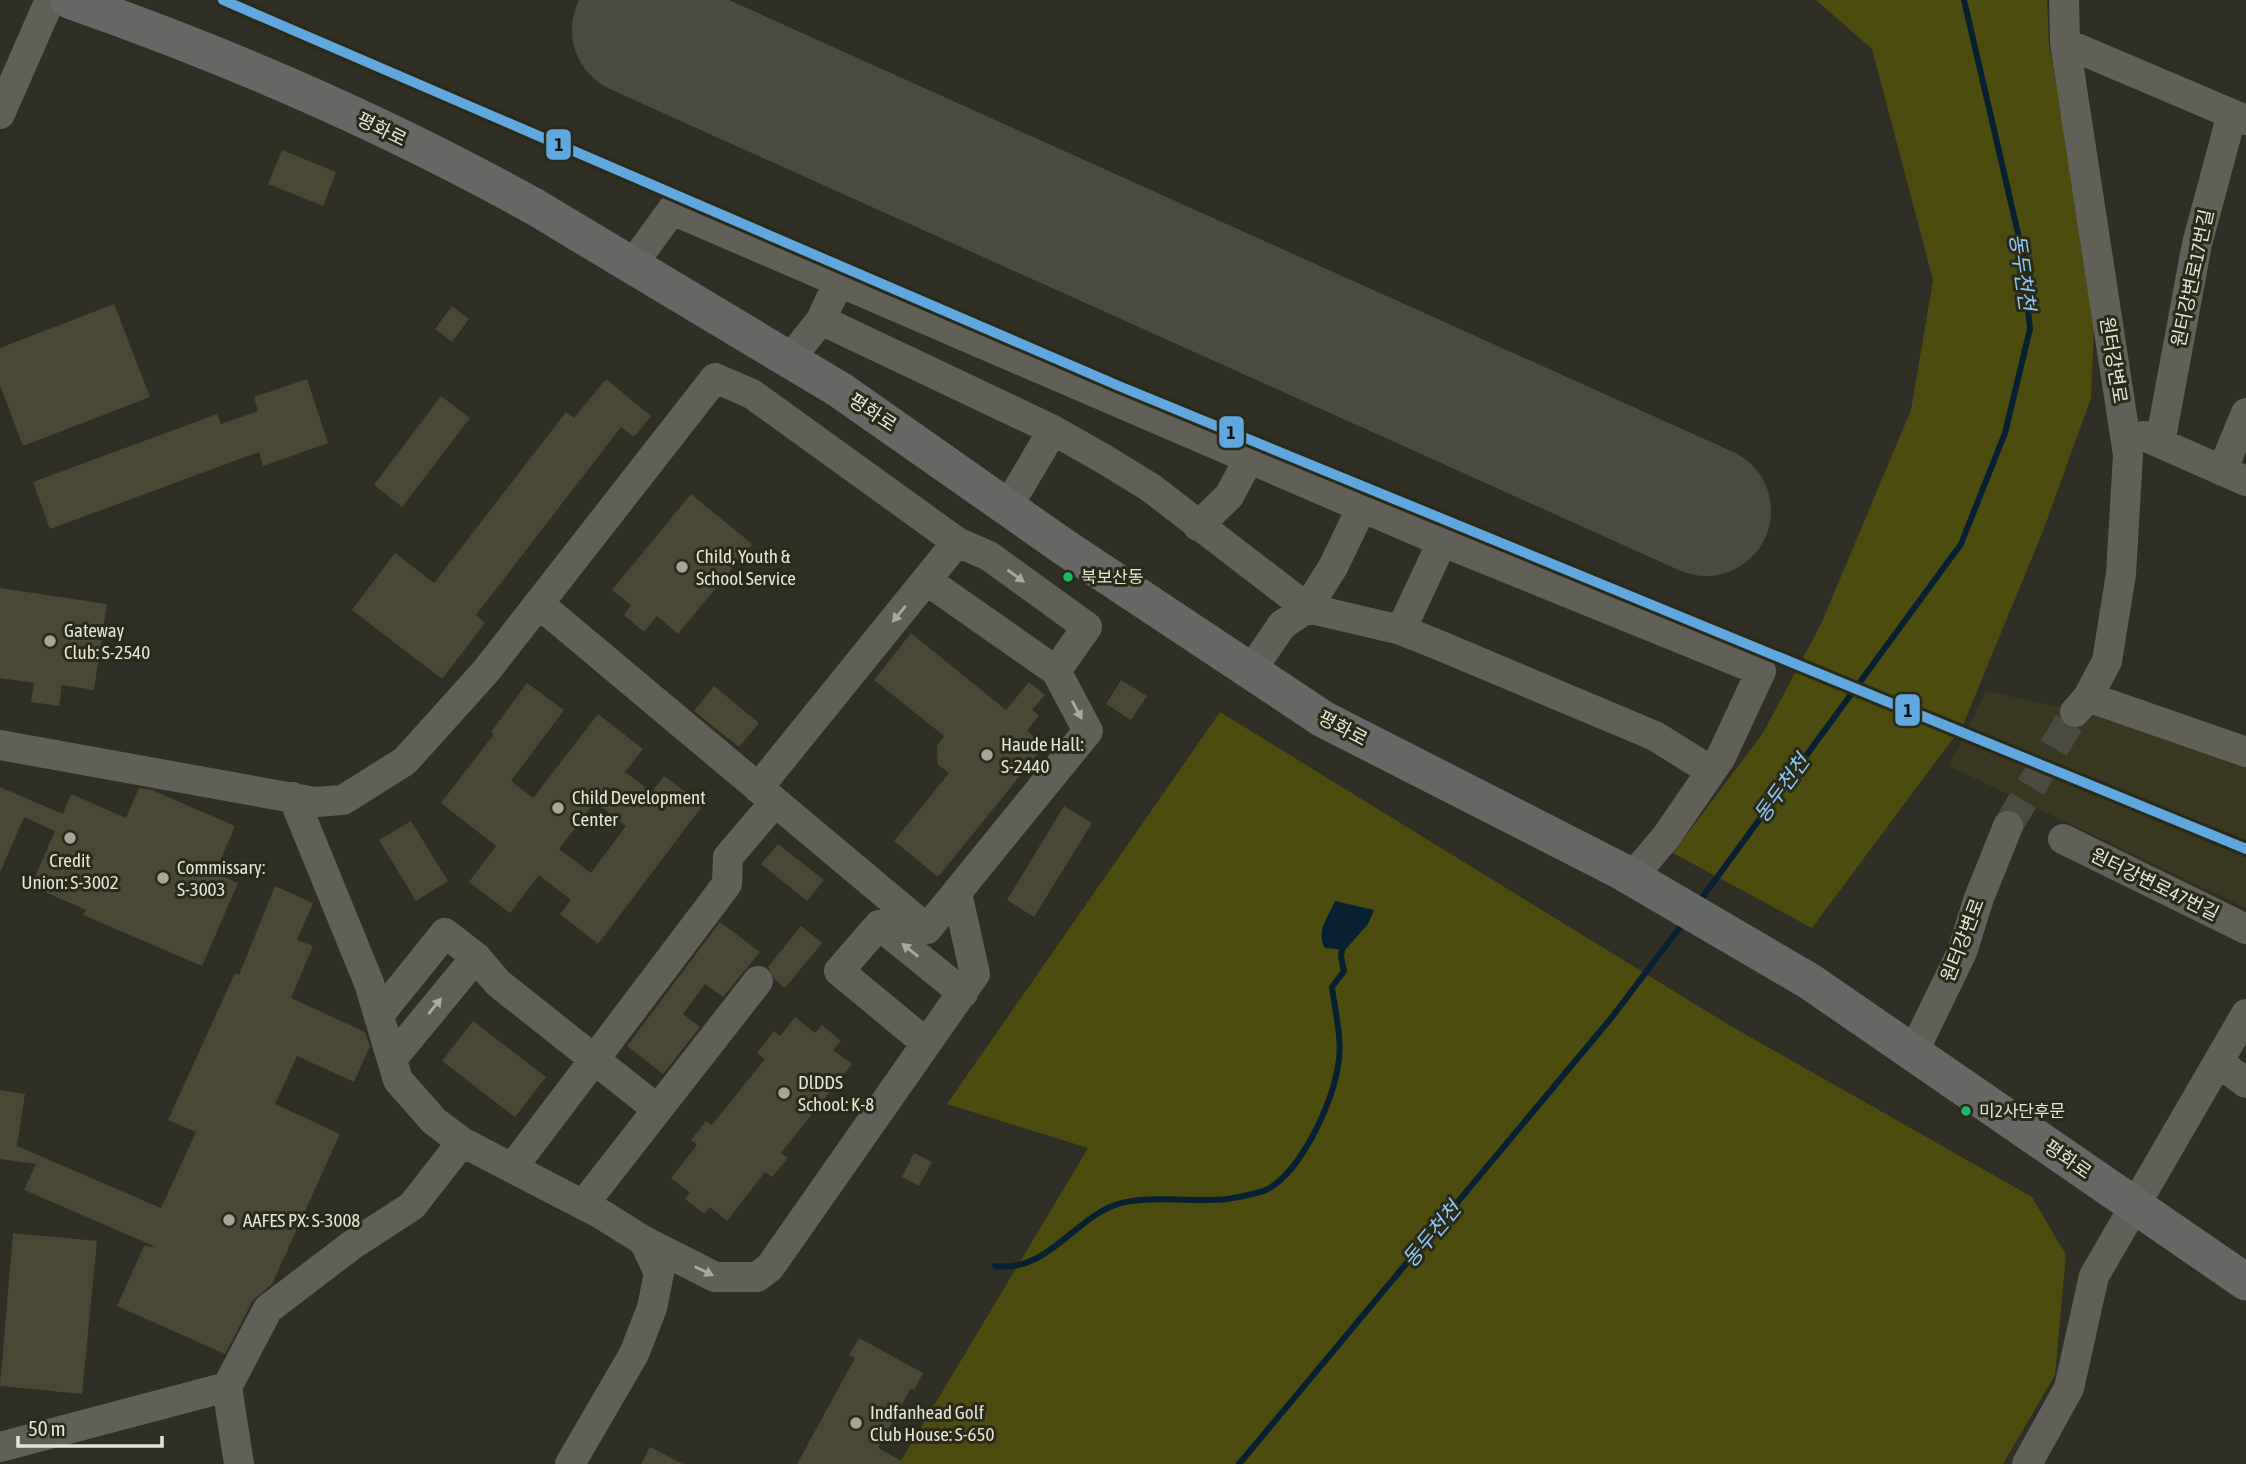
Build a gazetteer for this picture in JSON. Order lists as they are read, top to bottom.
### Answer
{
  "streets": {
    "main road": ["평화로"],
    "street": ["원터강변로17번길", "원터강변로", "원터강변로47번길"]
  },
  "crossings": [
    ["평화로", "원터강변로"],
    ["원터강변로17번길", "원터강변로"]
  ],
  "water": ["동두천천"],
  "places": [
    "Child, Youth & School Service",
    "북보산동",
    "Gateway Club: S-2540",
    "Haude Hall: S-2440",
    "Child Development Center",
    "Credit Union: S-3002",
    "Commissary: S-3003",
    "DlDDS School: K-8",
    "미2사단후문",
    "AAFES PX: S-3008",
    "Indfanhead Golf Club House: S-650"
  ],
  "lines": ["transit line 1"],
  "scale_bar": "50 m"
}
